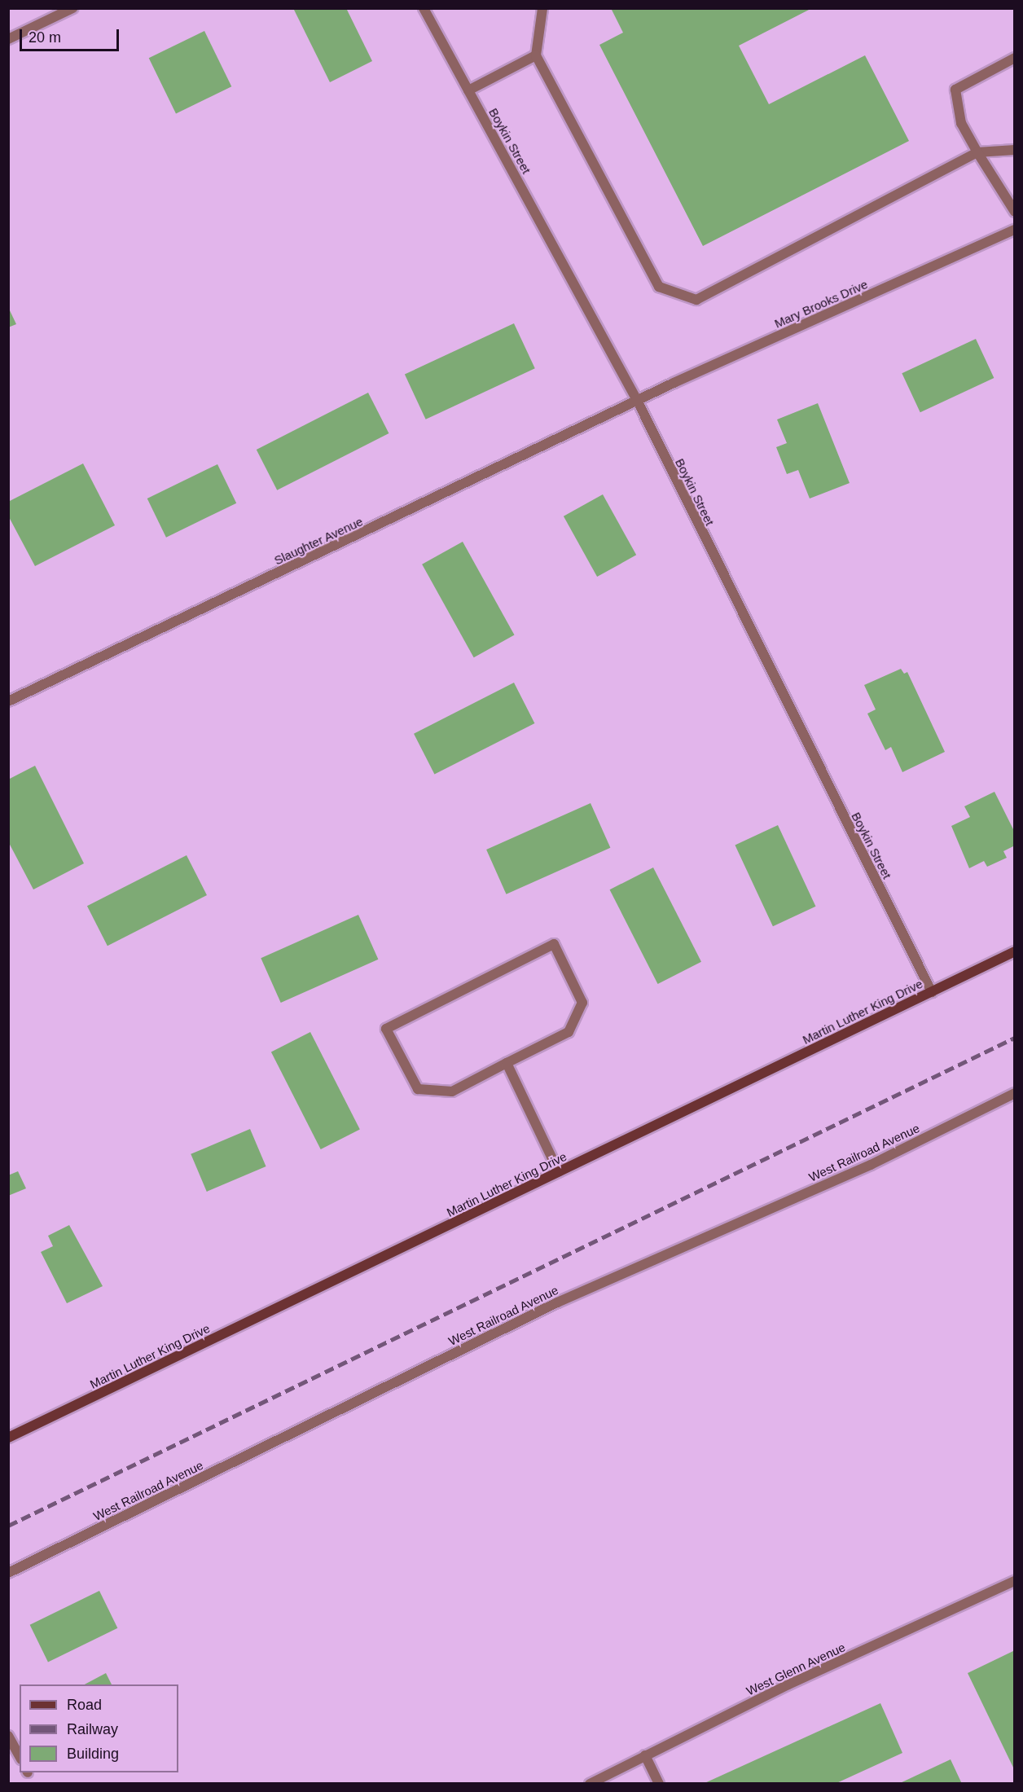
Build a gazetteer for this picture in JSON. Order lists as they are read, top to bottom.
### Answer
{
  "streets": {
    "main road": ["Martin Luther King Drive"],
    "street": [
      "Boykin Street",
      "Mary Brooks Drive",
      "Slaughter Avenue",
      "West Railroad Avenue",
      "West Glenn Avenue"
    ]
  },
  "crossings": [
    ["Boykin Street", "Mary Brooks Drive"],
    ["Boykin Street", "Slaughter Avenue"],
    ["Boykin Street", "Martin Luther King Drive"],
    ["Mary Brooks Drive", "Slaughter Avenue"]
  ],
  "legend": ["Road", "Railway", "Building"],
  "scale_bar": "20 m"
}
